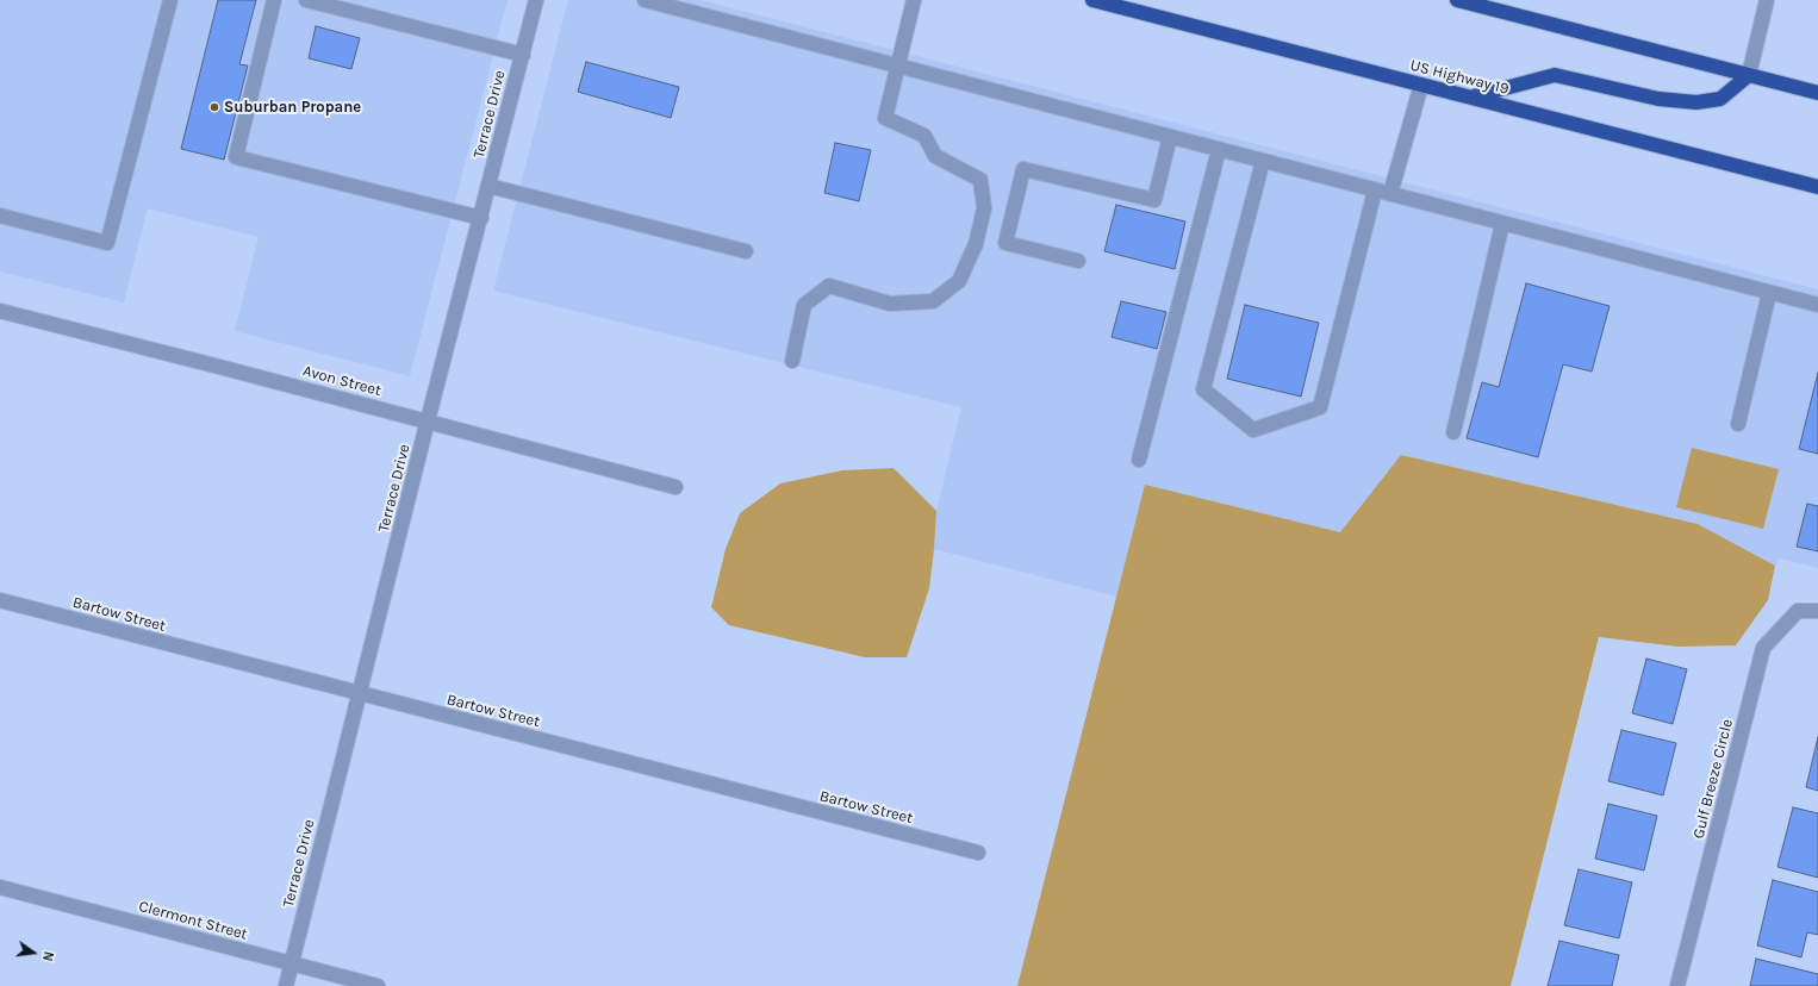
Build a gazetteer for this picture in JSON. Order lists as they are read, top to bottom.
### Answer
{
  "streets": {
    "highway": ["US Highway 19"],
    "street": [
      "Terrace Drive",
      "Avon Street",
      "Bartow Street",
      "Gulf Breeze Circle",
      "Clermont Street"
    ]
  },
  "crossings": [
    ["Terrace Drive", "Avon Street"],
    ["Terrace Drive", "Bartow Street"],
    ["Terrace Drive", "Clermont Street"]
  ],
  "places": ["Suburban Propane"],
  "north": "right"
}
